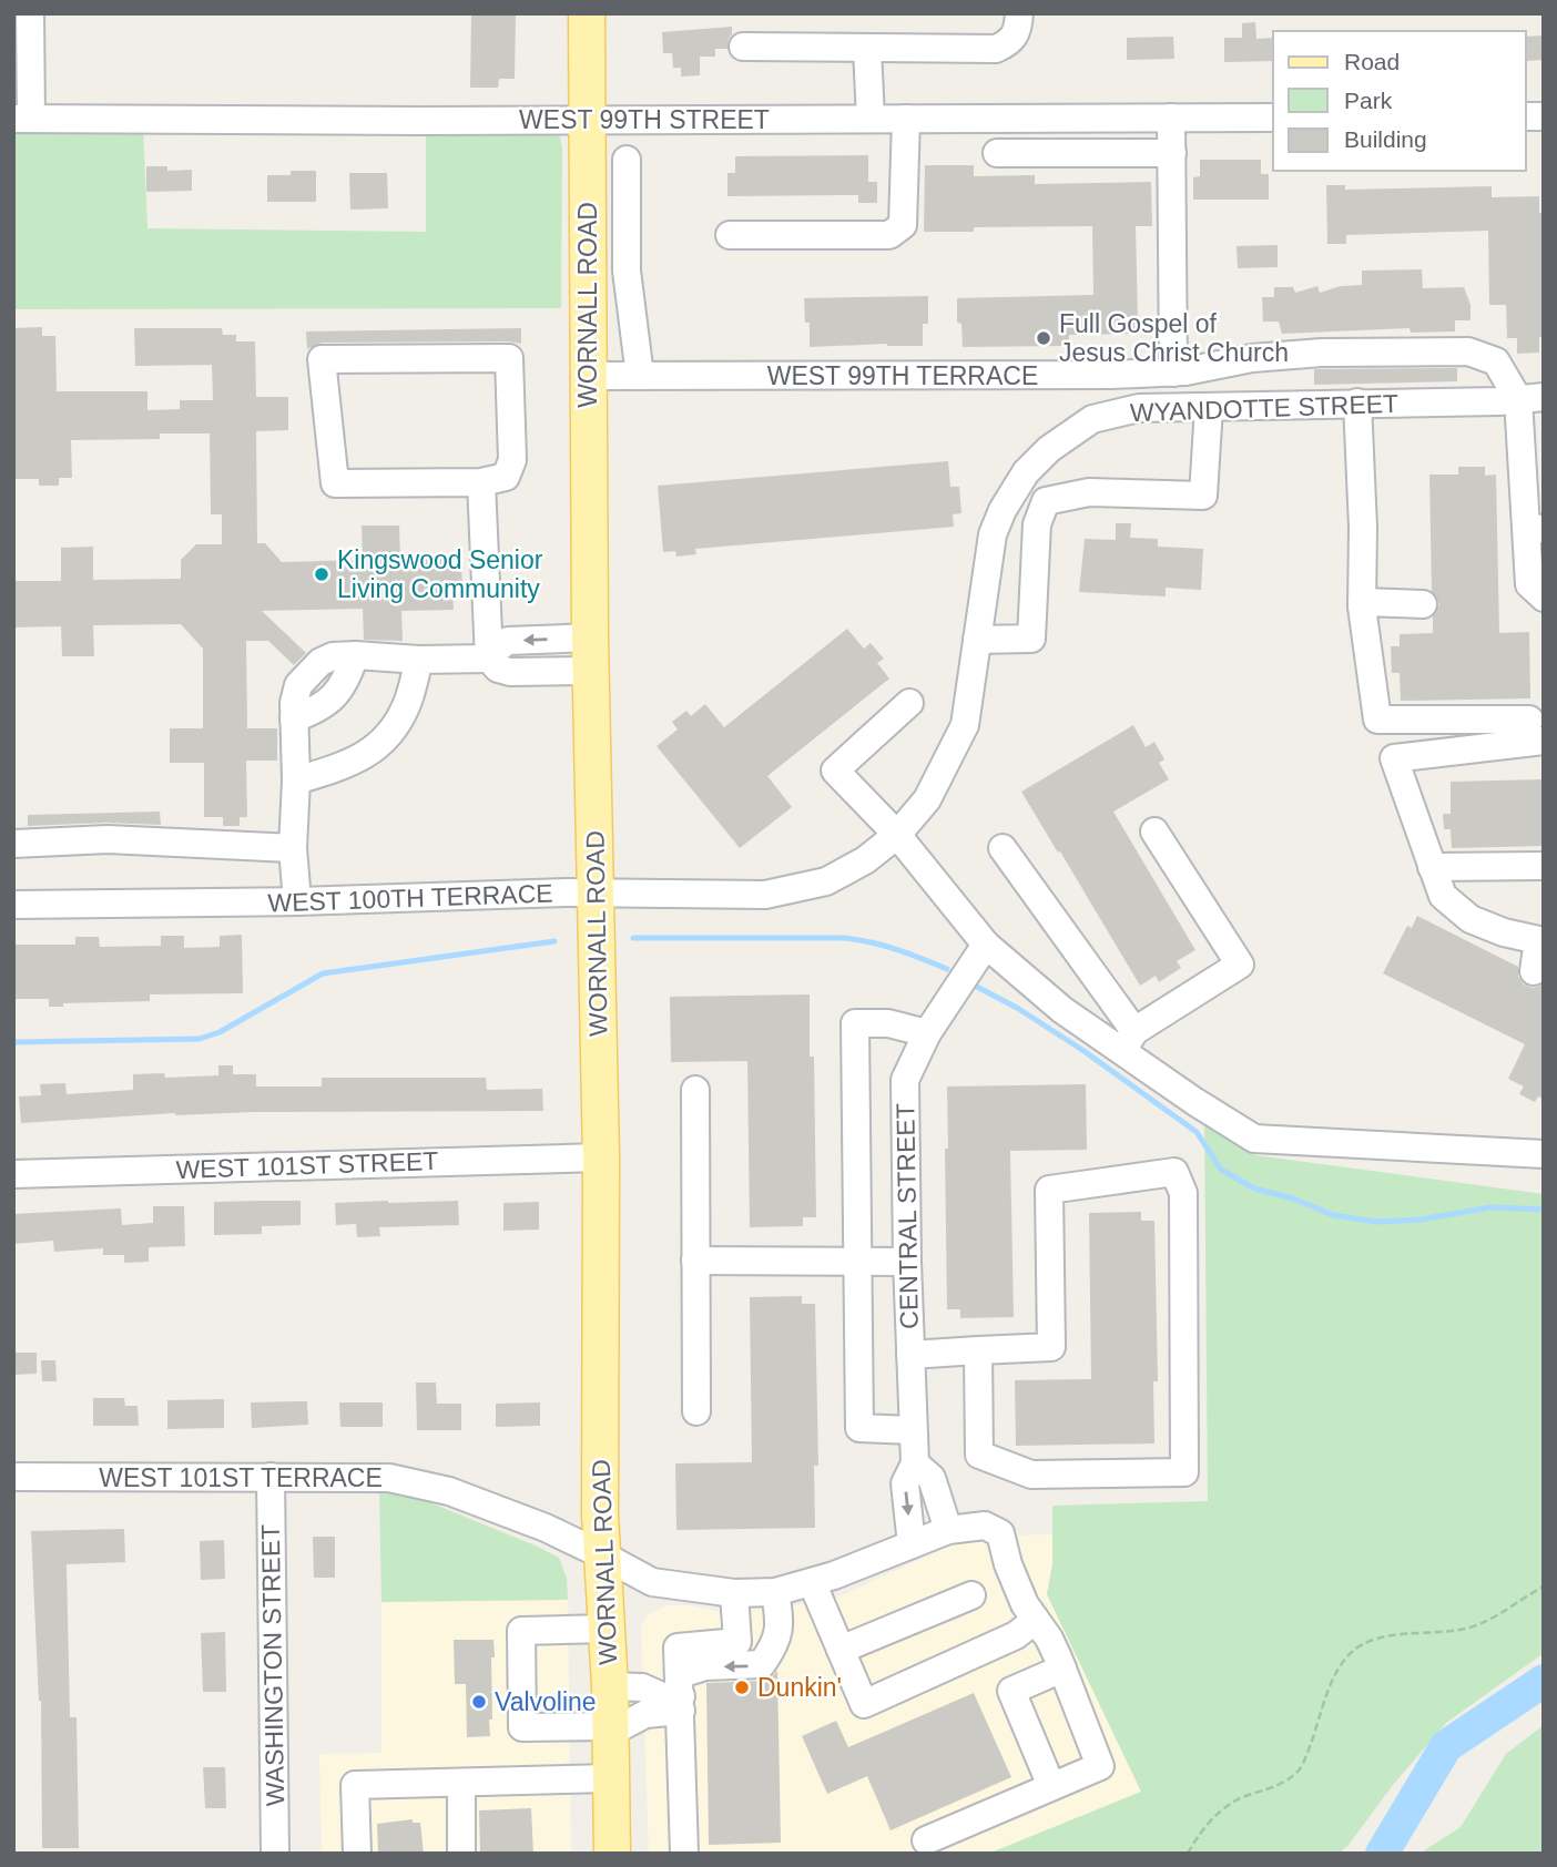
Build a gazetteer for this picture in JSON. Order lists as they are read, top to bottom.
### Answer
{
  "streets": {
    "main road": ["WORNALL ROAD"],
    "street": [
      "WEST 99TH STREET",
      "WEST 99TH TERRACE",
      "WYANDOTTE STREET",
      "WEST 100TH TERRACE",
      "WEST 101ST STREET",
      "CENTRAL STREET",
      "WEST 101ST TERRACE",
      "WASHINGTON STREET"
    ]
  },
  "crossings": [
    ["WEST 99TH STREET", "WORNALL ROAD"],
    ["WORNALL ROAD", "WEST 99TH TERRACE"],
    ["WORNALL ROAD", "WEST 100TH TERRACE"],
    ["WORNALL ROAD", "WEST 101ST STREET"],
    ["WORNALL ROAD", "WEST 101ST TERRACE"],
    ["WEST 99TH TERRACE", "WYANDOTTE STREET"],
    ["WYANDOTTE STREET", "WEST 100TH TERRACE"],
    ["CENTRAL STREET", "WEST 101ST TERRACE"],
    ["WEST 101ST TERRACE", "WASHINGTON STREET"]
  ],
  "places": [
    "Full Gospel of Jesus Christ Church",
    "Kingswood Senior Living Community",
    "Dunkin'",
    "Valvoline"
  ],
  "legend": ["Road", "Park", "Building"]
}
